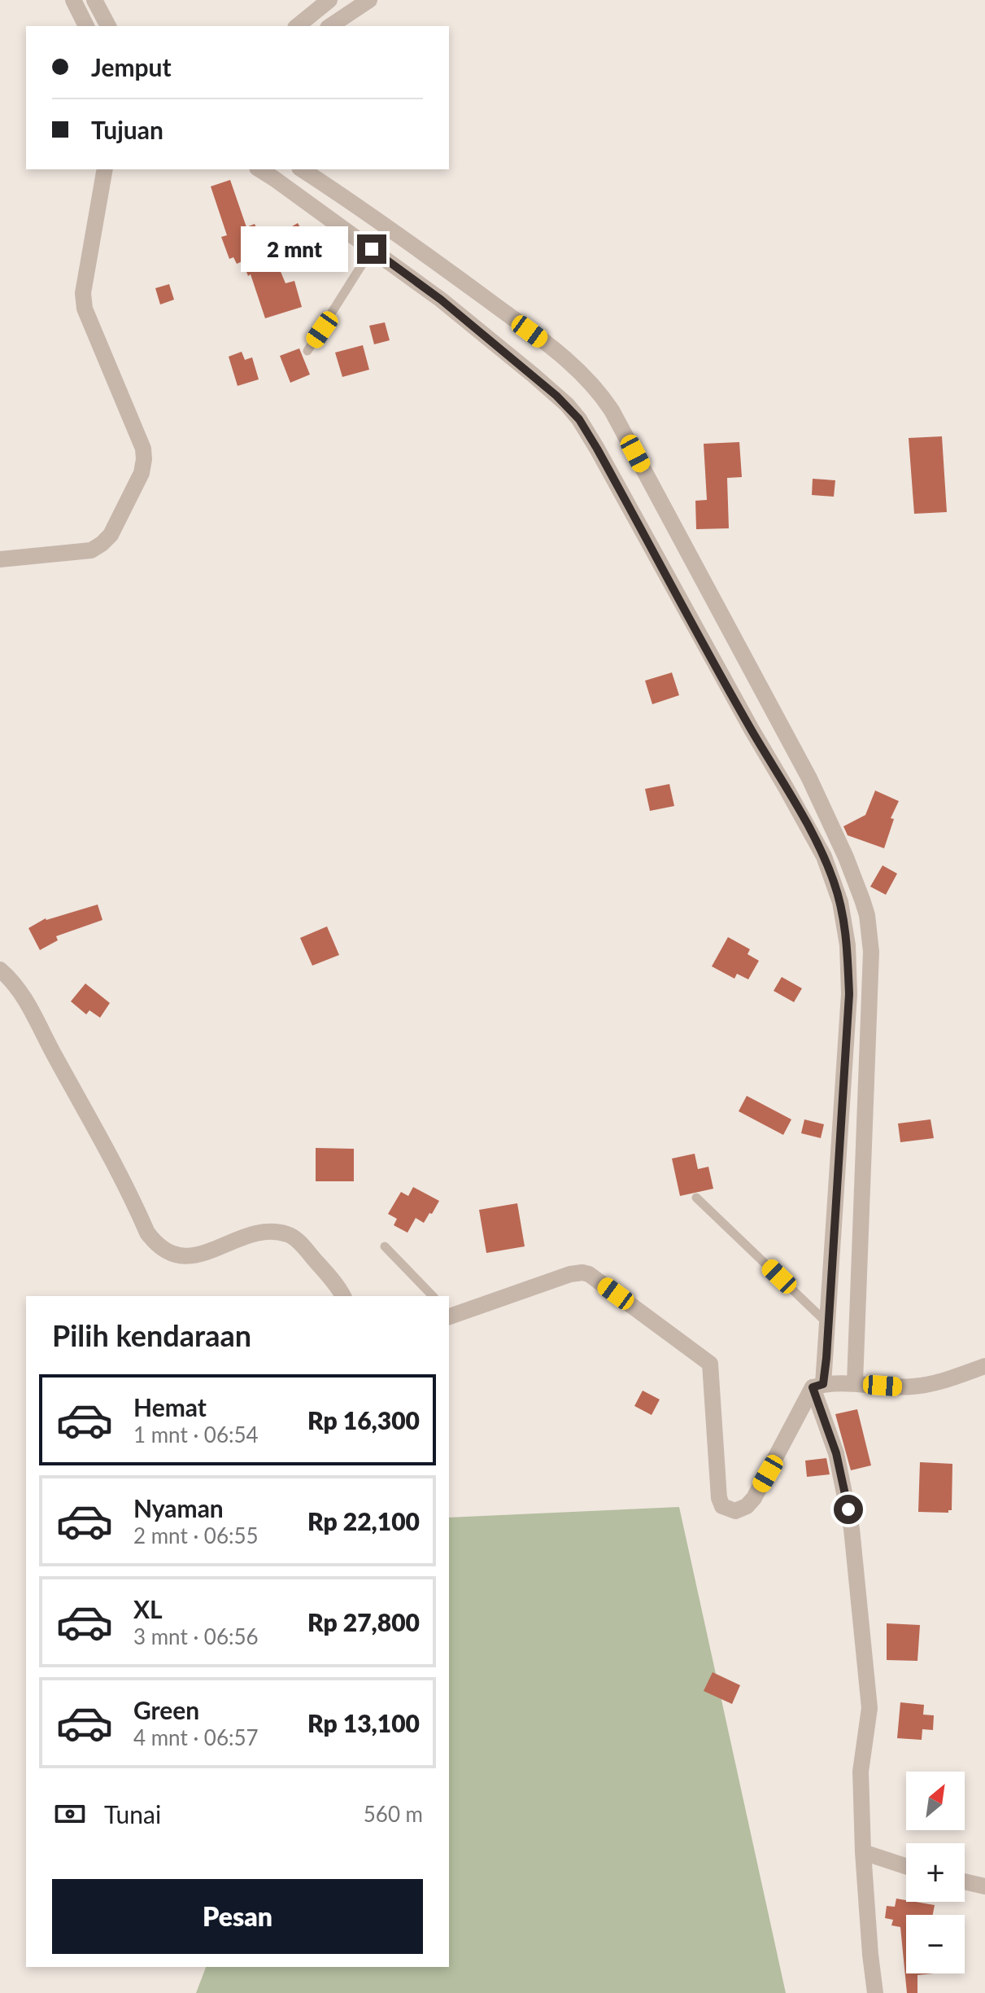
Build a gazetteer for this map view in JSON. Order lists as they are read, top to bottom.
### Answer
{
  "north": "top right",
  "page": {
    "banner": ["Jemput", "Tujuan"],
    "bubble": "2 mnt",
    "heading": "Pilih kendaraan",
    "list": [
      {
        "name": "Hemat",
        "note": "1 mnt · 06:54",
        "value": "Rp 16,300"
      },
      {
        "name": "Nyaman",
        "note": "2 mnt · 06:55",
        "value": "Rp 22,100"
      },
      {
        "name": "XL",
        "note": "3 mnt · 06:56",
        "value": "Rp 27,800"
      },
      {
        "name": "Green",
        "note": "4 mnt · 06:57",
        "value": "Rp 13,100"
      }
    ],
    "map_buttons": ["+", "−"],
    "pay": ["Tunai", "560 m"],
    "buttons": "Pesan"
  }
}
